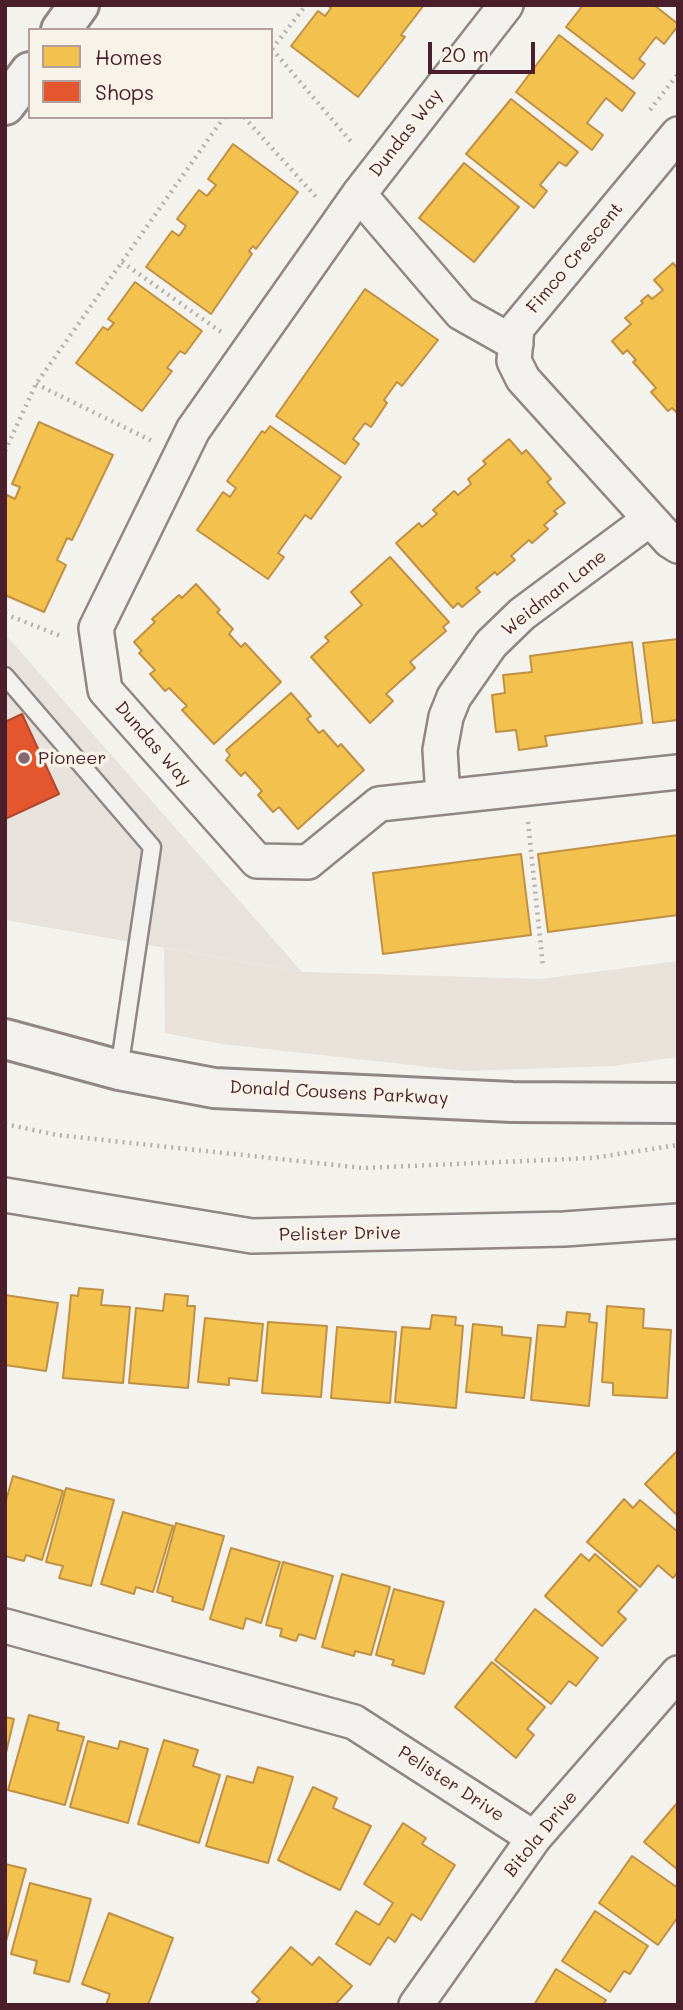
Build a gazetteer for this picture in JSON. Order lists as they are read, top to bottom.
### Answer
{
  "streets": {
    "main road": ["Donald Cousens Parkway"],
    "street": [
      "Dundas Way",
      "Fimco Crescent",
      "Weidman Lane",
      "Pelister Drive",
      "Bitola Drive"
    ]
  },
  "crossings": [
    ["Dundas Way", "Fimco Crescent"],
    ["Dundas Way", "Weidman Lane"],
    ["Pelister Drive", "Bitola Drive"]
  ],
  "places": ["Pioneer"],
  "legend": ["Homes", "Shops"],
  "scale_bar": "20 m"
}
